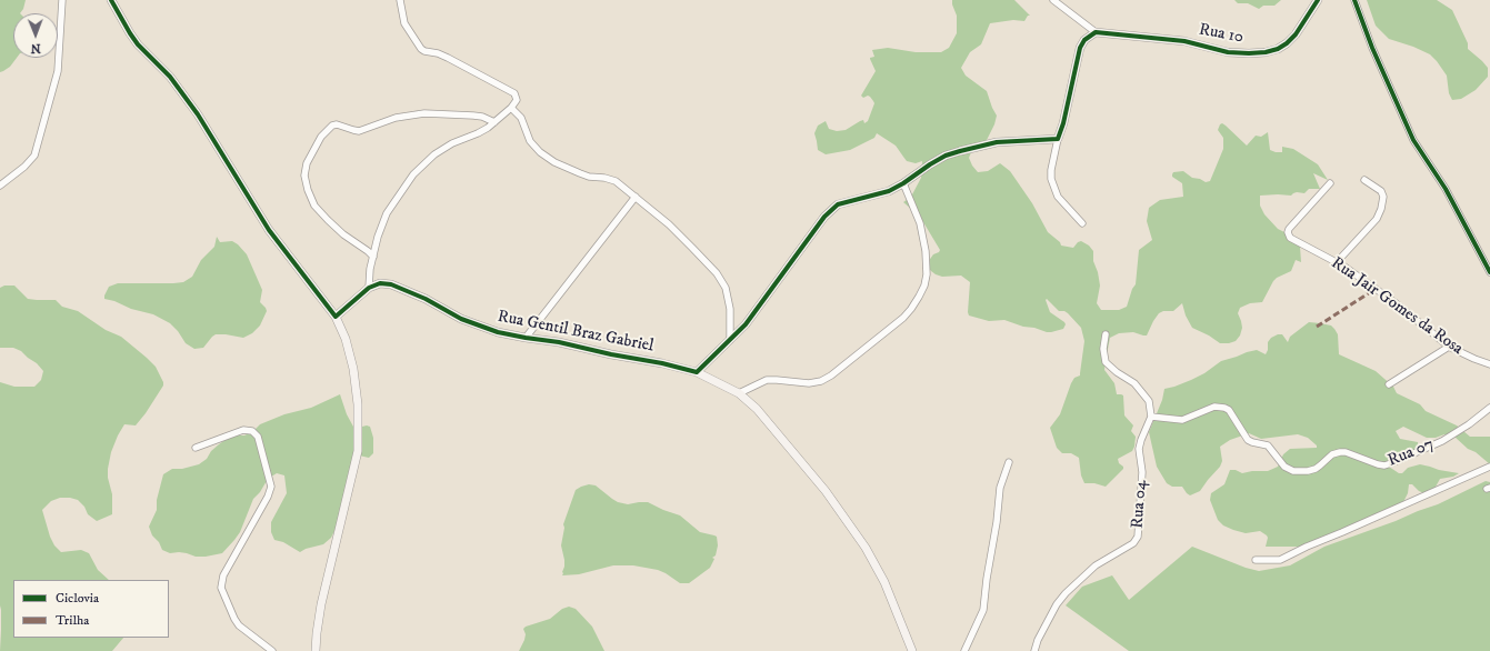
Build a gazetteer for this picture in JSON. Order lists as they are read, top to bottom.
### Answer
{
  "streets": {
    "street": [
      "Rua 10",
      "Rua Jair Gomes da Rosa",
      "Rua Gentil Braz Gabriel",
      "Rua 07",
      "Rua 04"
    ]
  },
  "crossings": [
    ["Rua 07", "Rua 04"]
  ],
  "legend": ["Ciclovia", "Trilha"],
  "north": "bottom"
}
